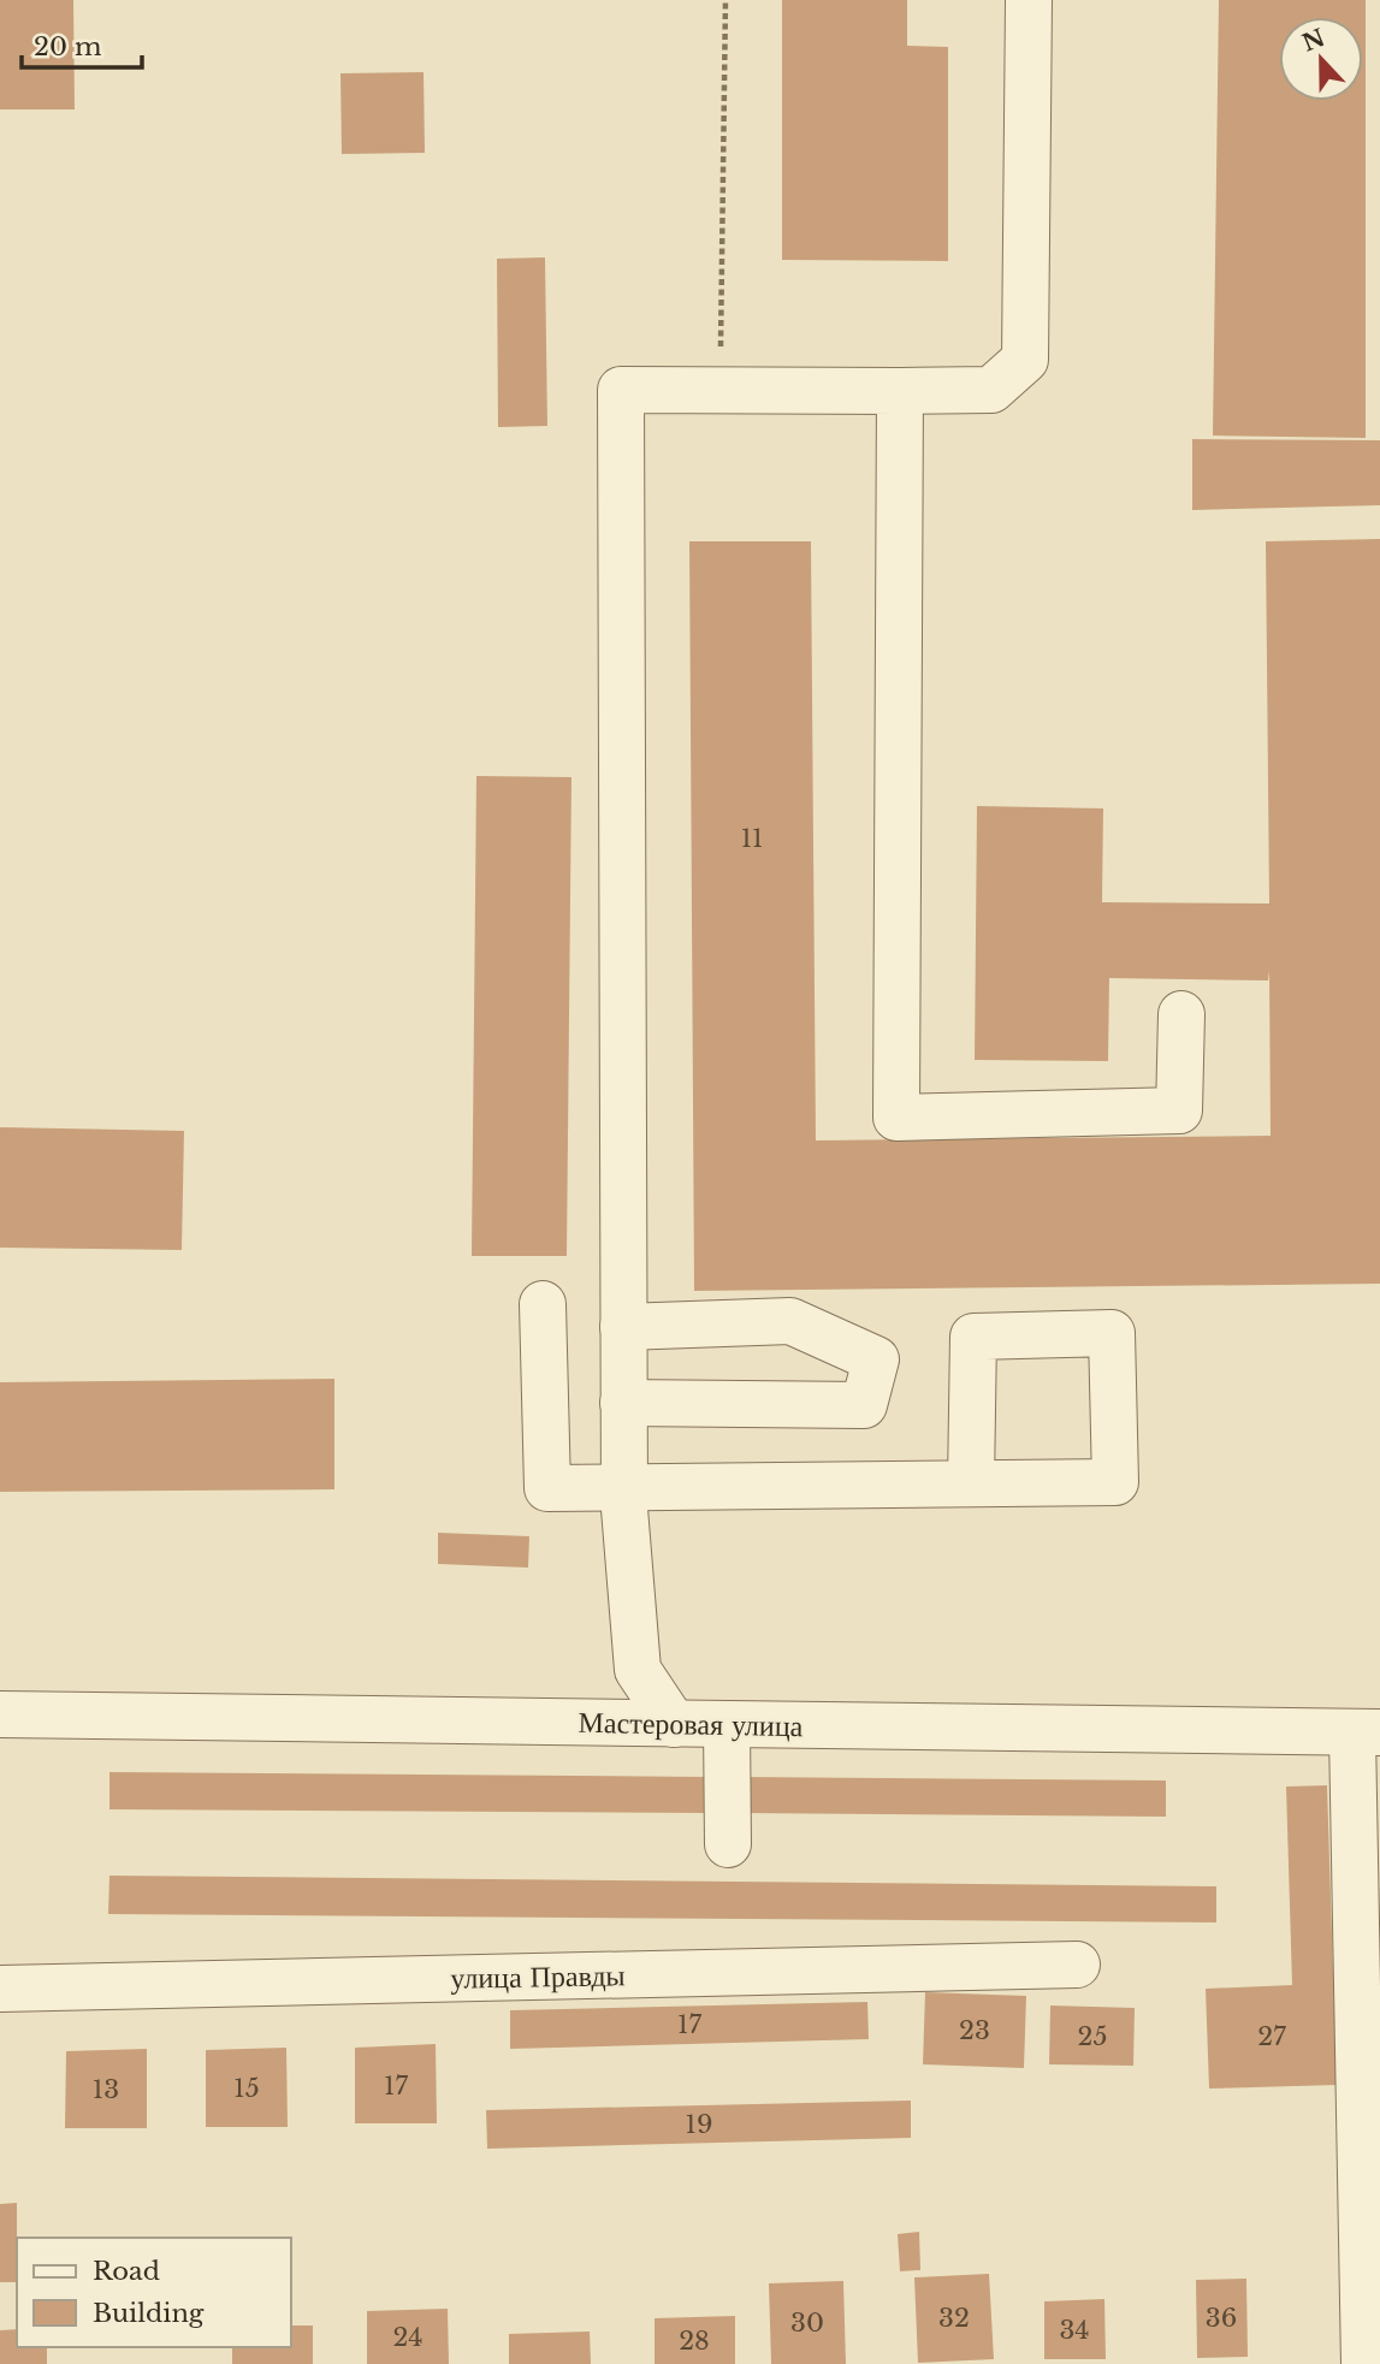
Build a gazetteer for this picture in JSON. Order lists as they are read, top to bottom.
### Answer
{
  "streets": {
    "street": ["Мастеровая улица", "улица Правды"]
  },
  "house_numbers": [
    "11",
    "17",
    "23",
    "25",
    "27",
    "17",
    "15",
    "13",
    "19",
    "32",
    "36",
    "30",
    "34",
    "24",
    "28"
  ],
  "legend": ["Road", "Building"],
  "scale_bar": "20 m",
  "north": "top"
}
